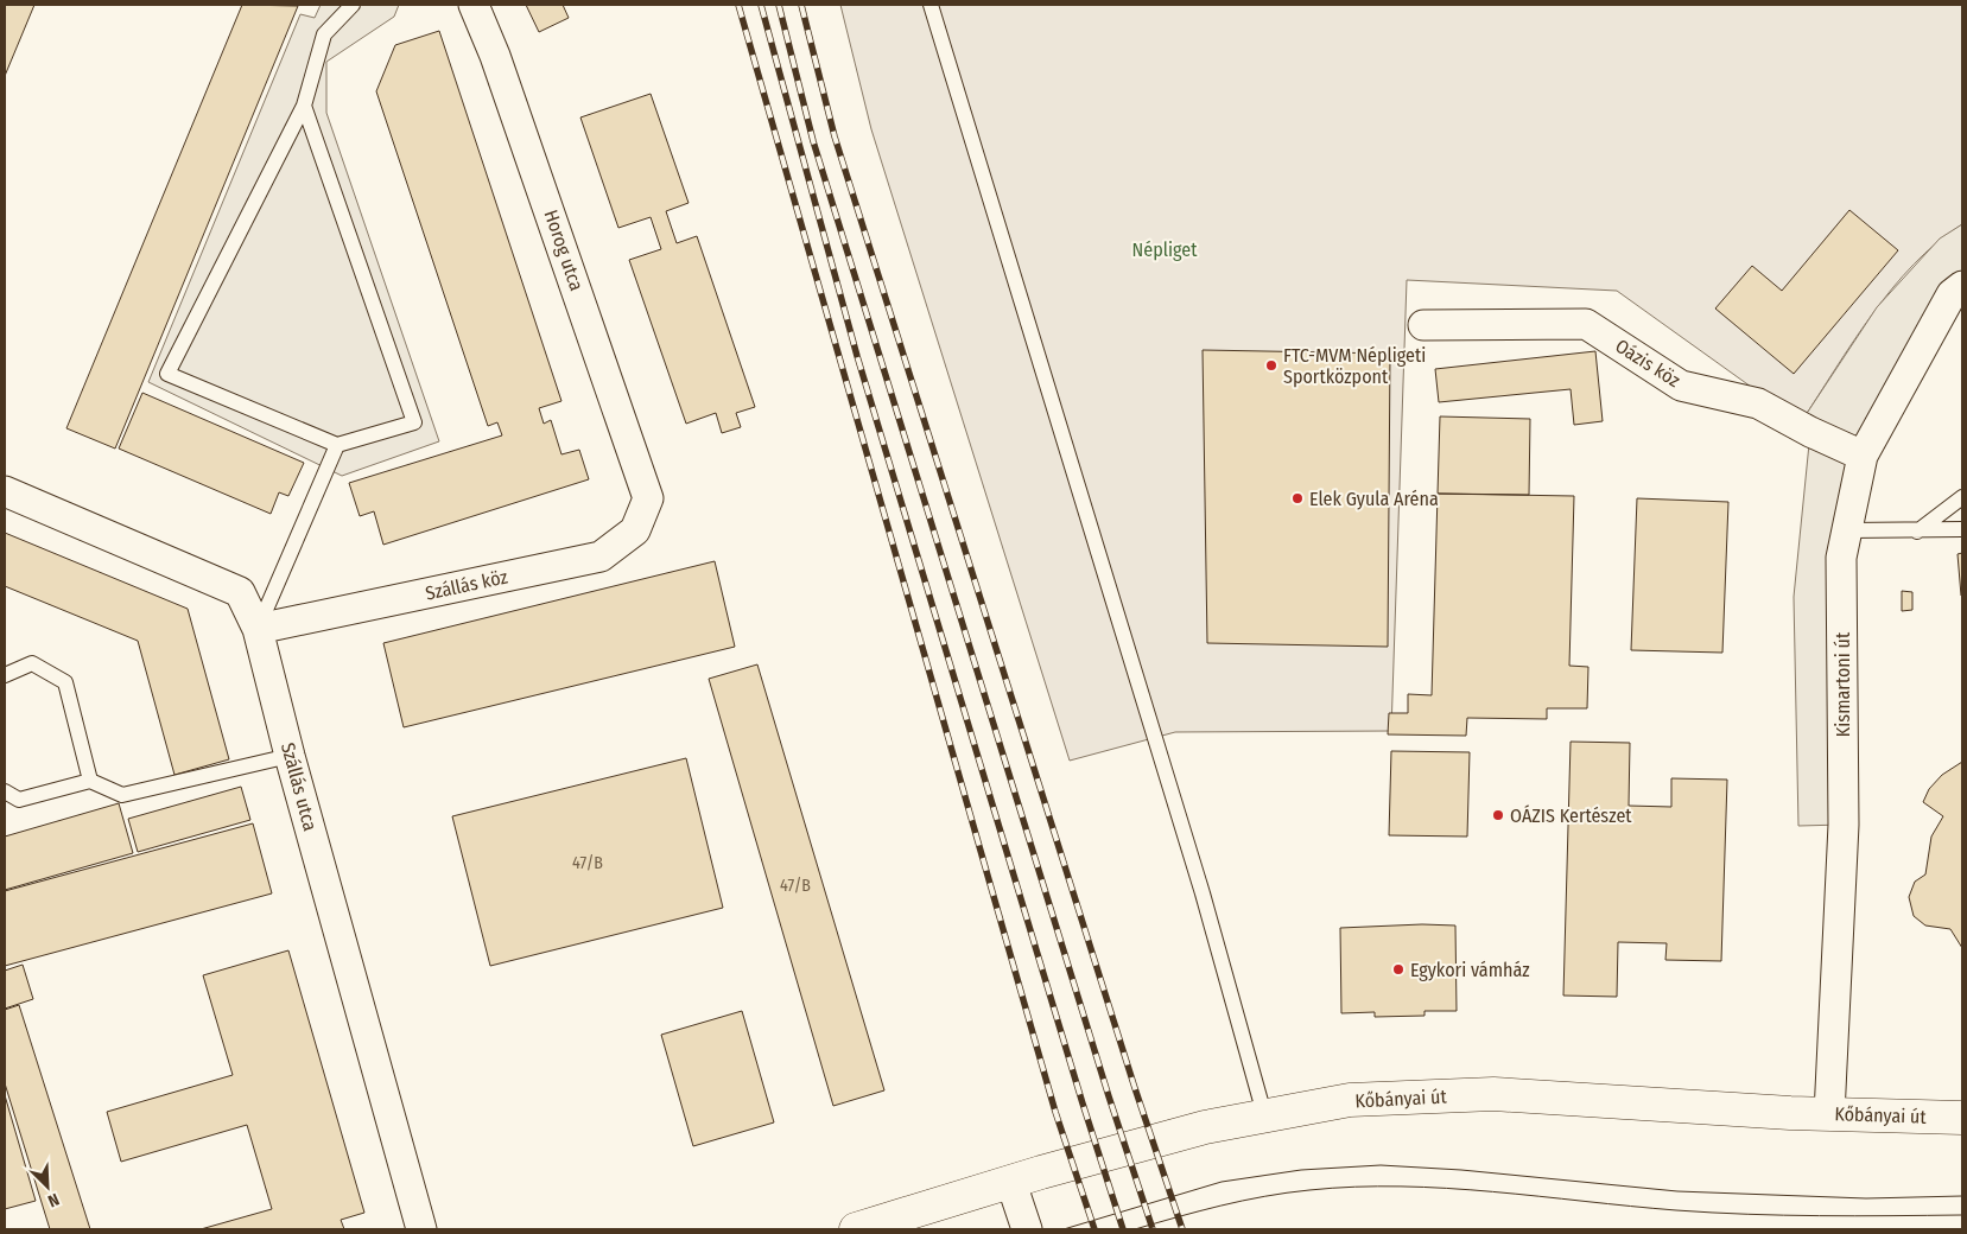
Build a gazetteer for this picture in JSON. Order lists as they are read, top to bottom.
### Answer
{
  "streets": {
    "main road": ["Kőbányai út"],
    "street": [
      "Horog utca",
      "Oázis köz",
      "Szállás köz",
      "Kismartoni út",
      "Szállás utca"
    ]
  },
  "crossings": [
    ["Horog utca", "Szállás köz"],
    ["Oázis köz", "Kismartoni út"],
    ["Szállás köz", "Szállás utca"],
    ["Kismartoni út", "Kőbányai út"]
  ],
  "parks": ["Népliget"],
  "places": [
    "FTC-MVM Népligeti Sportközpont",
    "Elek Gyula Aréna",
    "OÁZIS Kertészet",
    "Egykori vámház"
  ],
  "house_numbers": ["47/B", "47/B"],
  "north": "bottom right"
}
